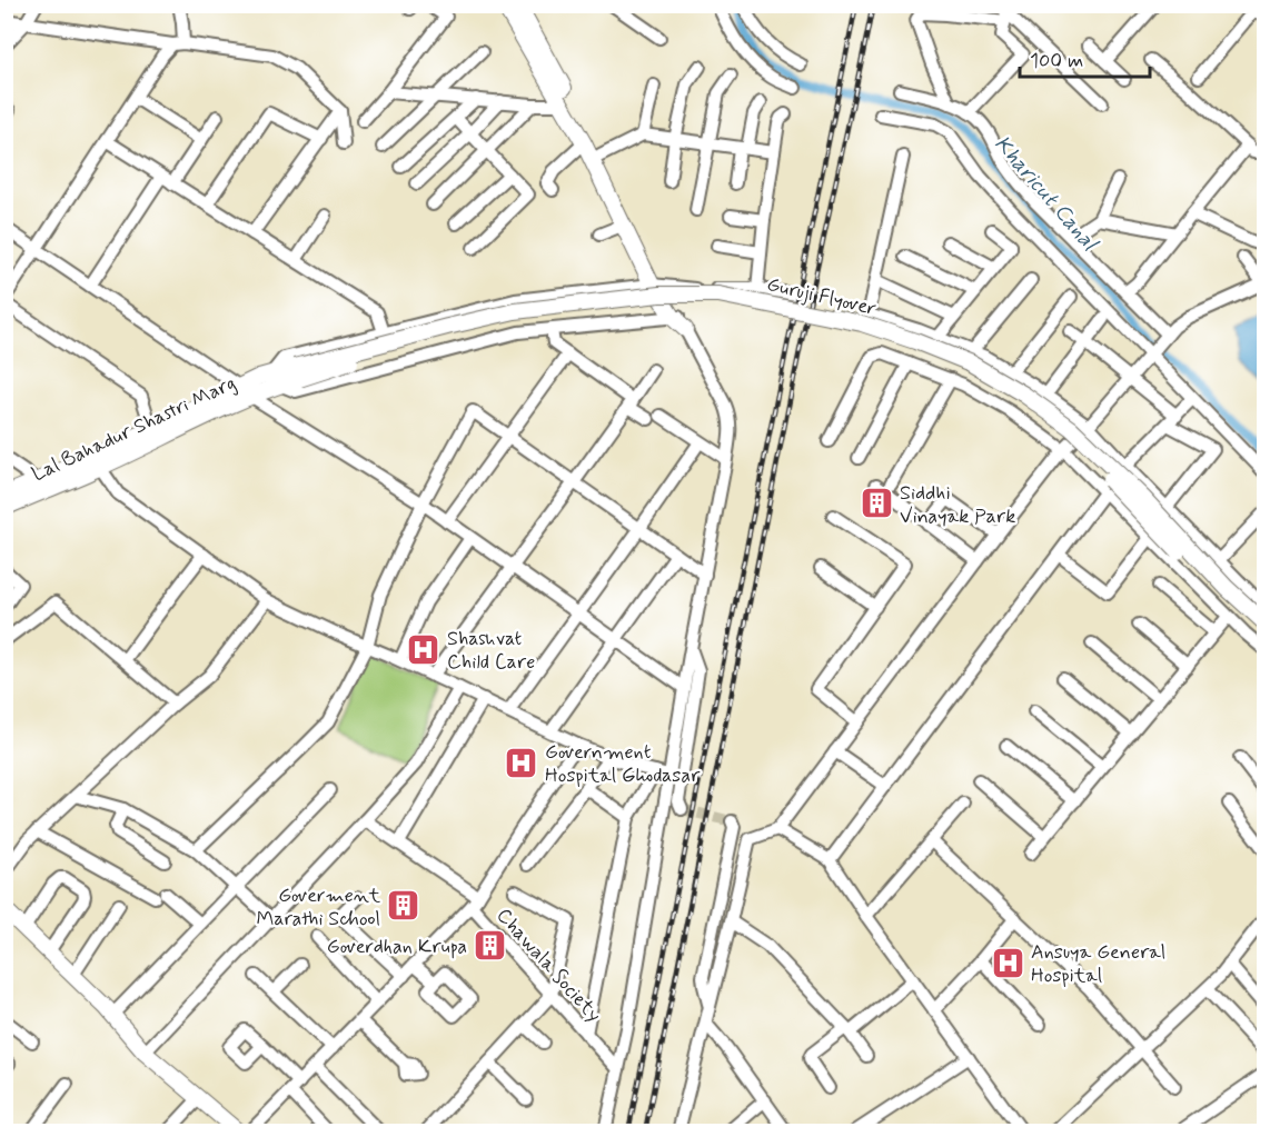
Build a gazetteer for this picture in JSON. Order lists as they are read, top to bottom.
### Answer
{
  "streets": {
    "main road": ["Guruji Flyover", "Lal Bahadur Shastri Marg"],
    "street": ["Chawala Society"]
  },
  "crossings": [
    ["Guruji Flyover", "Lal Bahadur Shastri Marg"]
  ],
  "water": ["Kharicut Canal"],
  "places": {
    "building": ["Siddhi Vinayak Park", "Goverment Marathi School", "Goverdhan Krupa"],
    "hospital": ["Shashvat Child Care", "Government Hospital Ghodasar", "Ansuya General Hospital"]
  },
  "scale_bar": "100 m"
}
